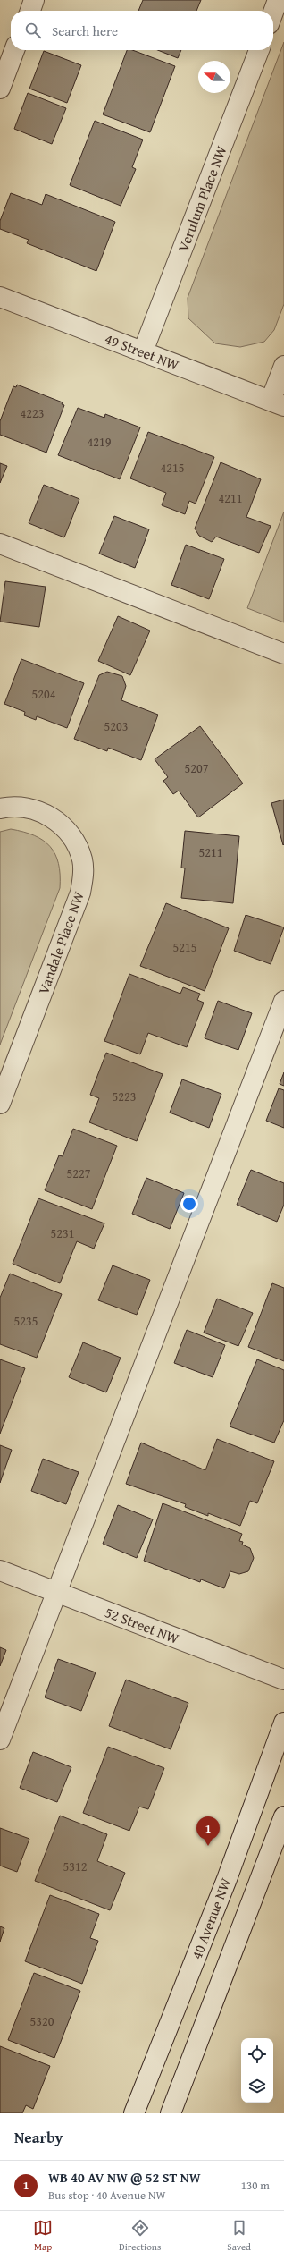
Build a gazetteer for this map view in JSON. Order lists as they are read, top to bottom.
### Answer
{
  "streets": {
    "street": [
      "Verulum Place NW",
      "49 Street NW",
      "Vandale Place NW",
      "52 Street NW",
      "40 Avenue NW"
    ]
  },
  "crossings": [
    ["Verulum Place NW", "49 Street NW"]
  ],
  "house_numbers": [
    "4223",
    "4219",
    "4215",
    "4211",
    "5204",
    "5203",
    "5207",
    "5211",
    "5215",
    "5223",
    "5227",
    "5231",
    "5235",
    "5312",
    "5320"
  ],
  "north": "left",
  "page": {
    "search": "Search here",
    "pins": "1",
    "heading": "Nearby",
    "list": [
      {
        "mark": "1",
        "name": "WB 40 AV NW @ 52 ST NW",
        "note": "Bus stop · 40 Avenue NW",
        "value": "130 m"
      }
    ],
    "nav": ["Map", "Directions", "Saved"]
  }
}
